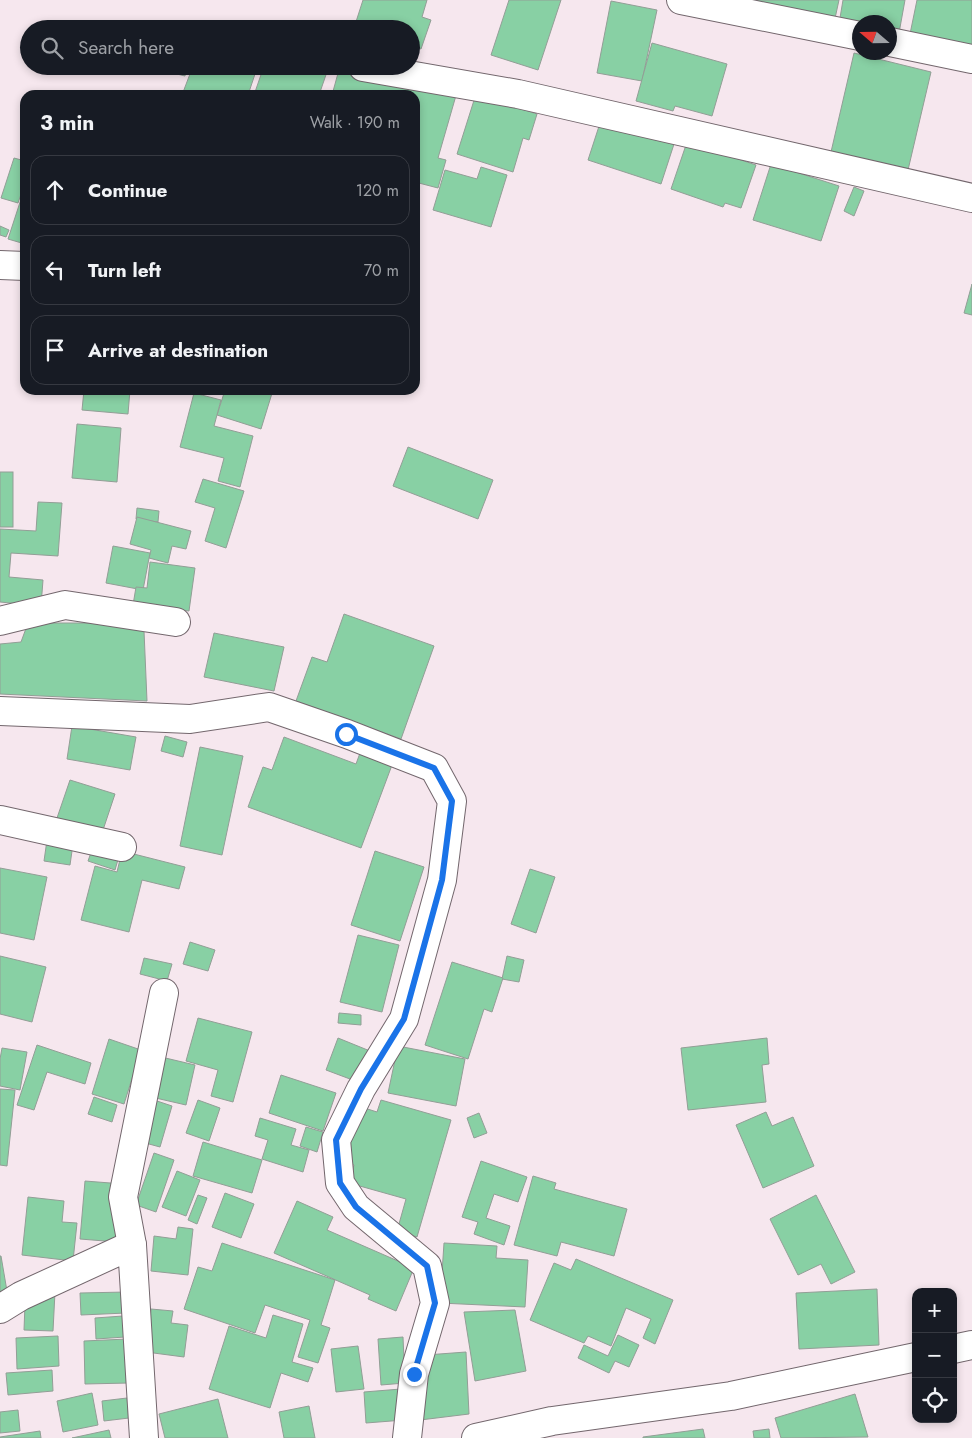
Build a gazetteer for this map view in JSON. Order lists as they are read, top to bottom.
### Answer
{
  "north": "left",
  "page": {
    "search": "Search here",
    "heading": ["3 min", "Walk · 190 m"],
    "list": [
      ["Continue", "120 m"],
      ["Turn left", "70 m"],
      "Arrive at destination"
    ],
    "map_buttons": ["+", "−"]
  }
}
